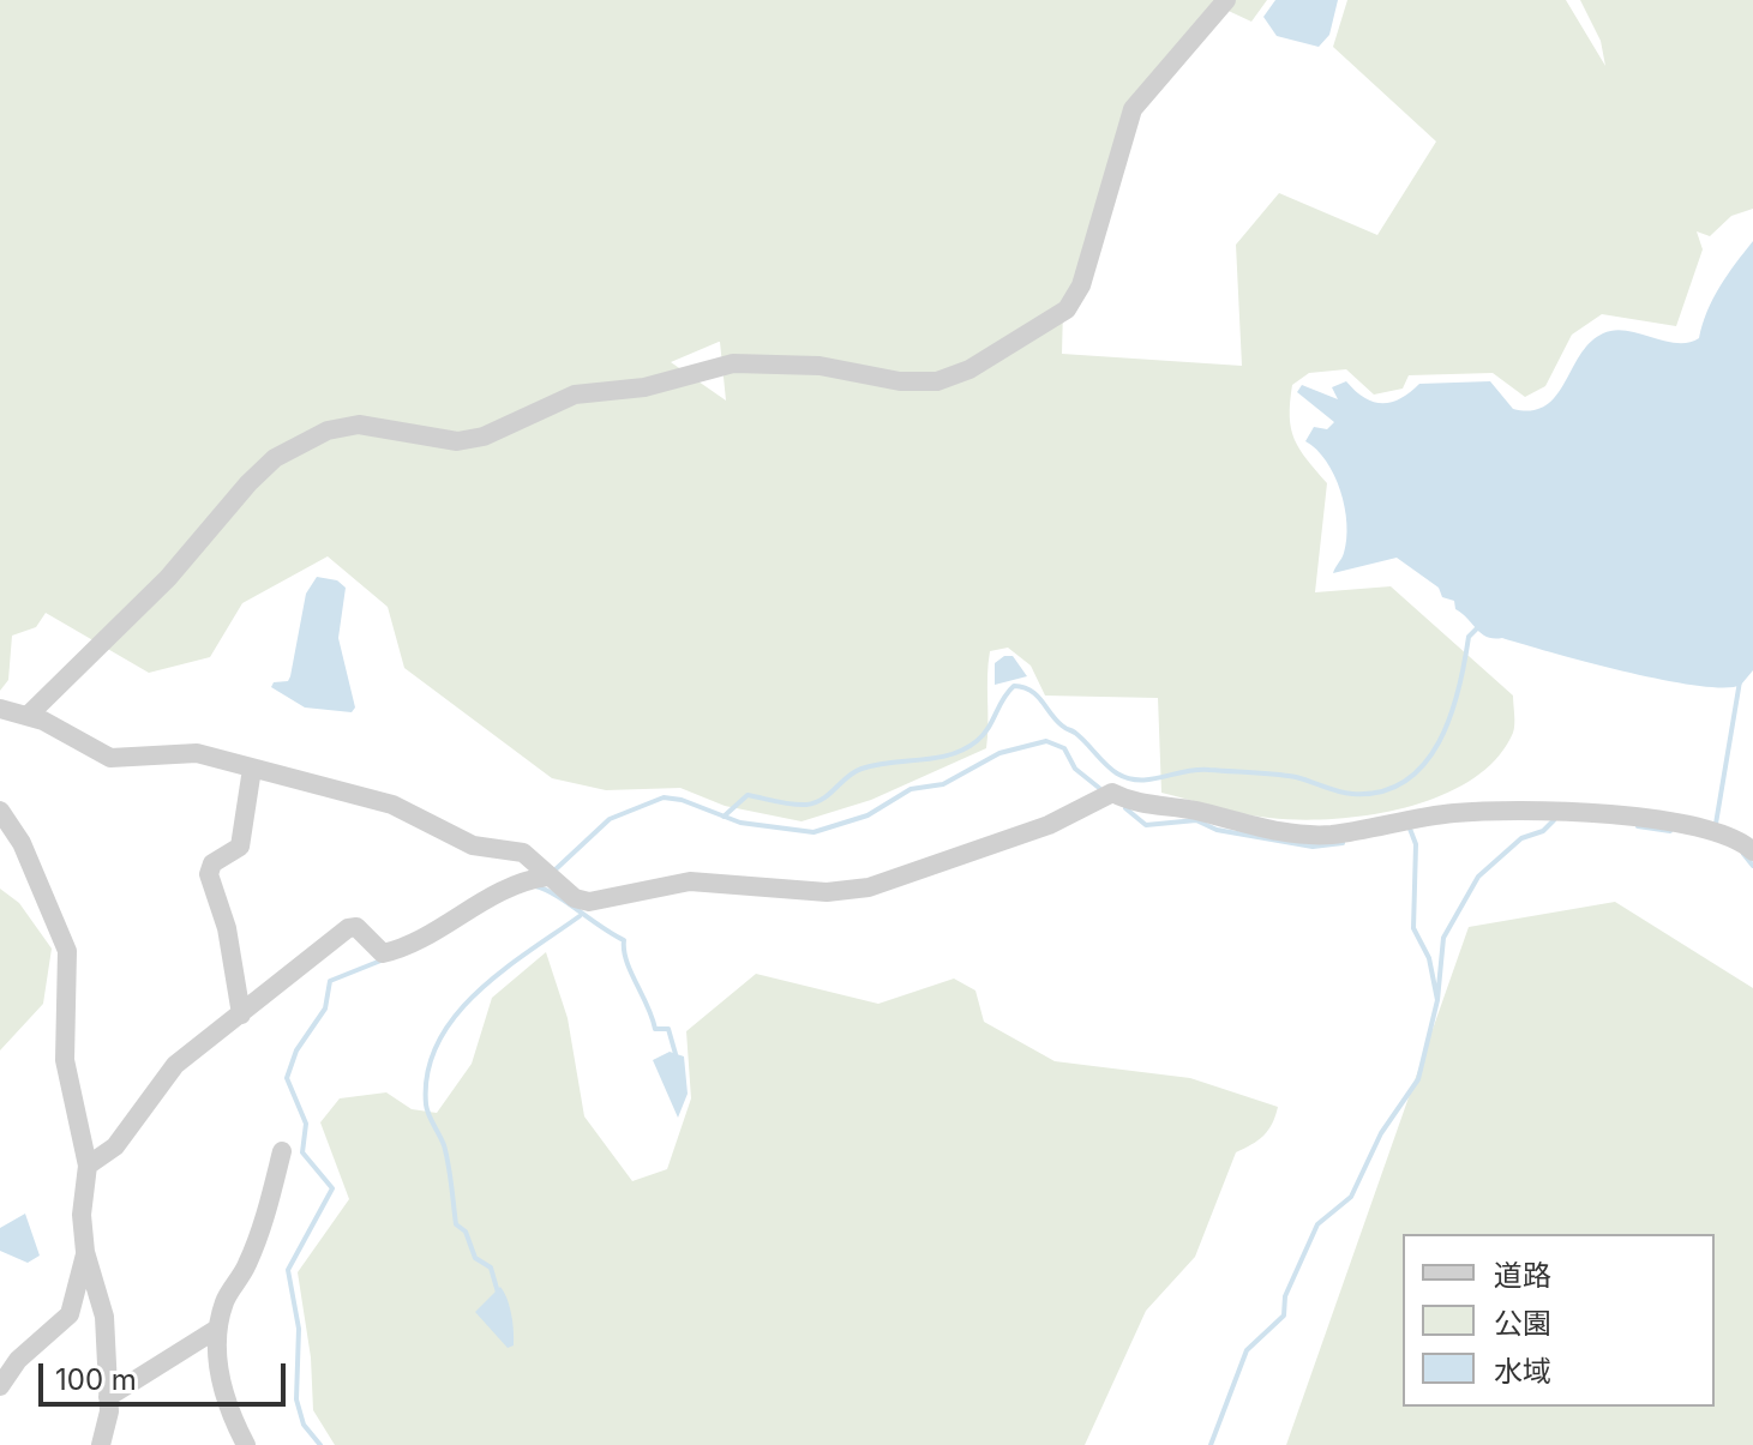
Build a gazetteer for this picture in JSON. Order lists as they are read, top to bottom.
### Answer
{
  "legend": ["道路", "公園", "水域"],
  "scale_bar": "100 m"
}
